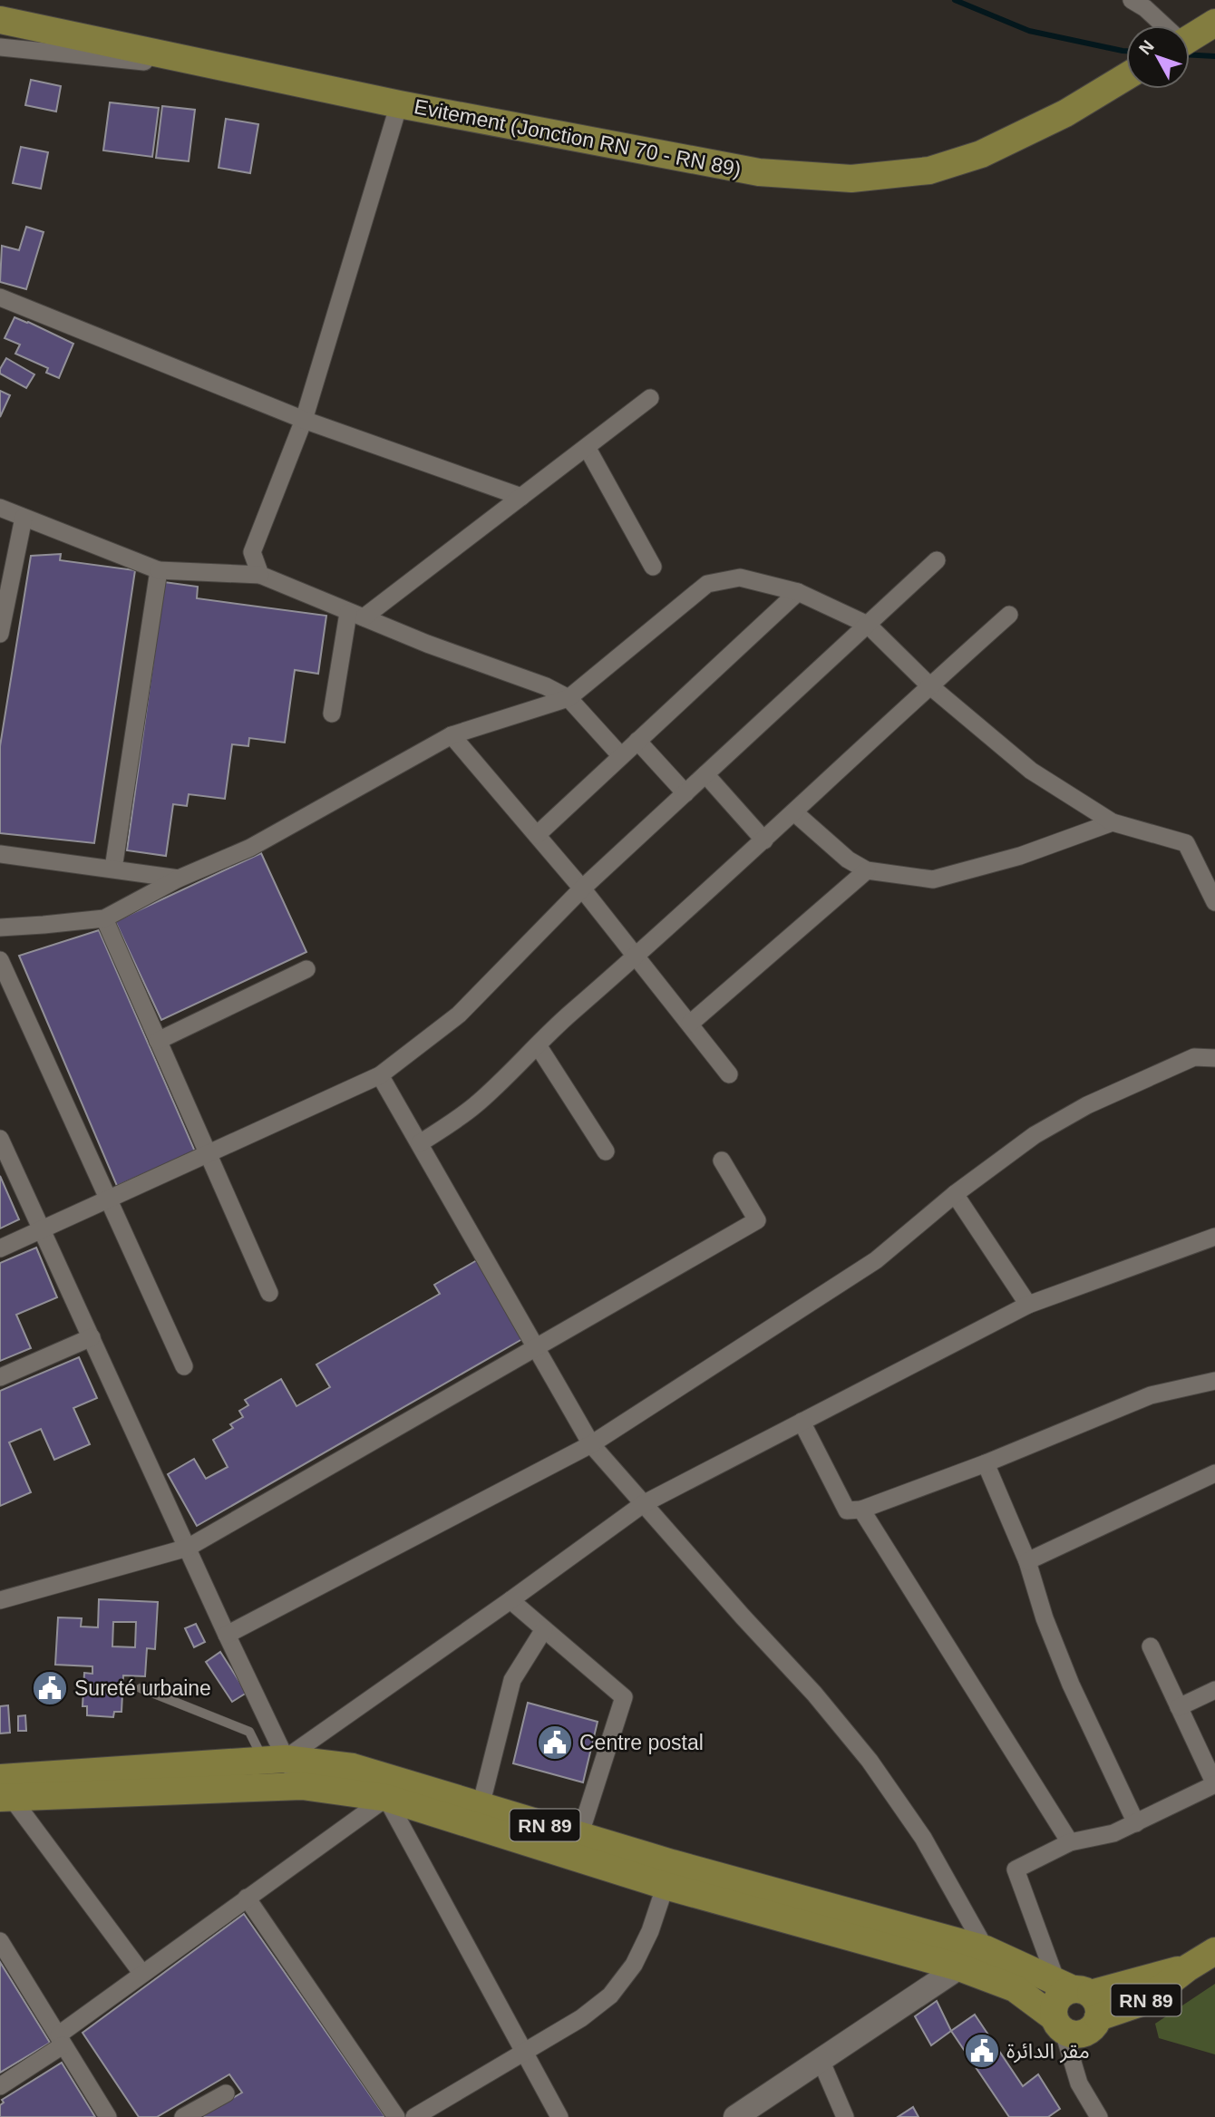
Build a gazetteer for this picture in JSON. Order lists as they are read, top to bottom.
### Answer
{
  "streets": {
    "main road": ["Evitement (Jonction RN 70 - RN 89)", "RN 89"]
  },
  "places": {
    "public building": ["Sureté urbaine", "Centre postal", "مقر الدائرة"]
  },
  "north": "top left"
}
